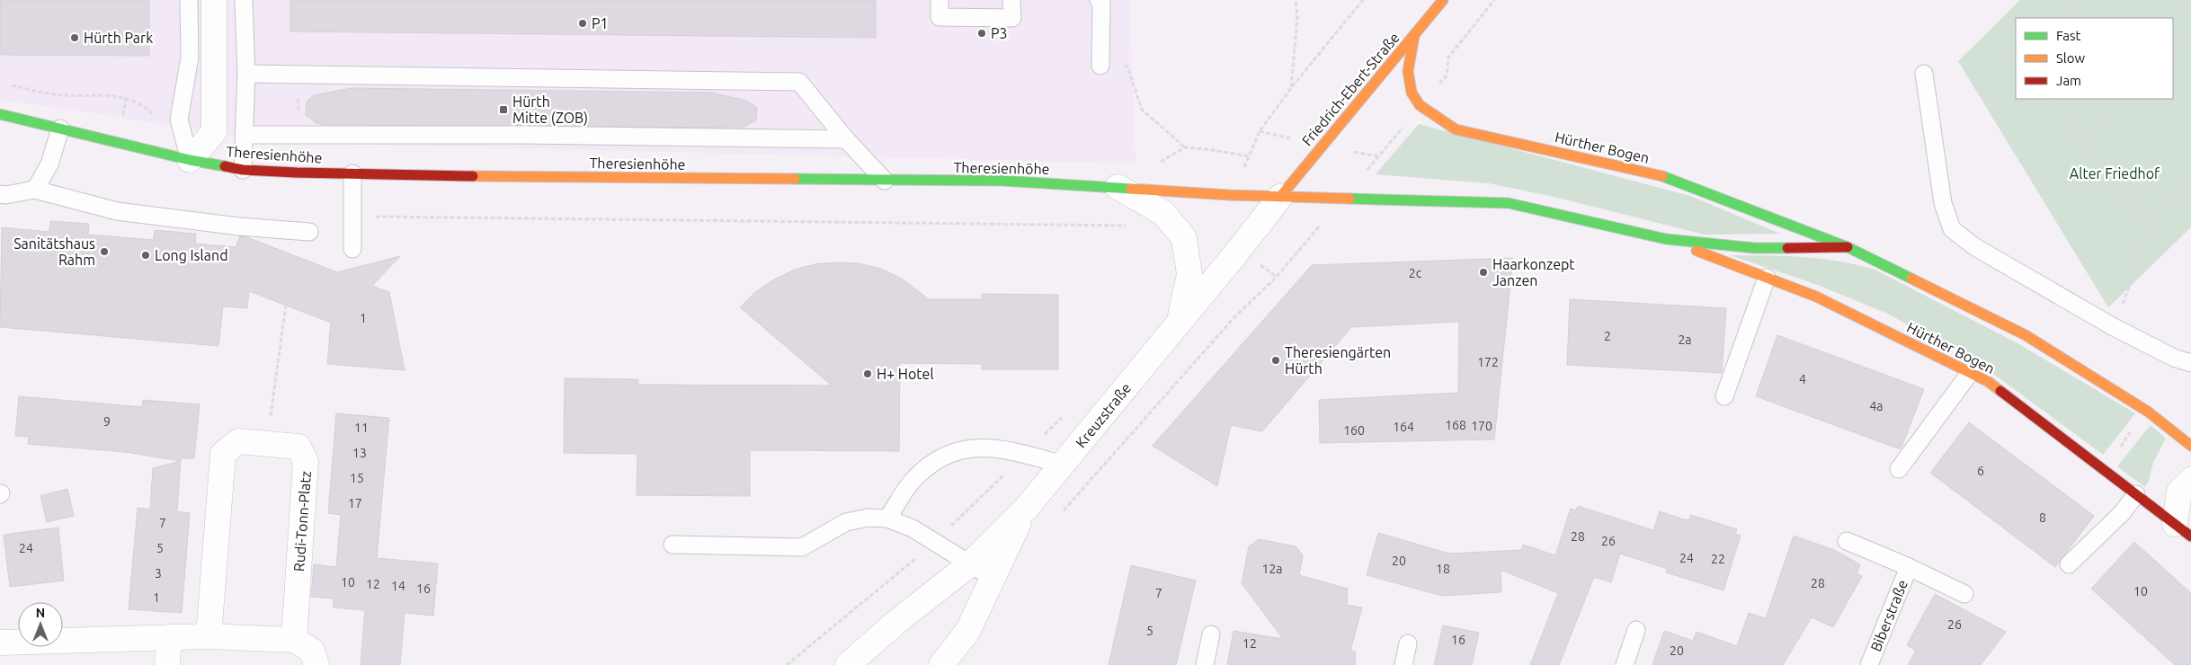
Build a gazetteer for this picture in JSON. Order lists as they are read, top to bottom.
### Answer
{
  "streets": {
    "street": [
      "Friedrich-Ebert-Straße",
      "Hürther Bogen",
      "Theresienhöhe",
      "Kreuzstraße",
      "Rudi-Tonn-Platz"
    ],
    "lane": ["Biberstraße"]
  },
  "crossings": [
    ["Friedrich-Ebert-Straße", "Hürther Bogen"],
    ["Friedrich-Ebert-Straße", "Theresienhöhe"],
    ["Friedrich-Ebert-Straße", "Kreuzstraße"],
    ["Hürther Bogen", "Theresienhöhe"],
    ["Hürther Bogen", "Kreuzstraße"],
    ["Theresienhöhe", "Kreuzstraße"]
  ],
  "parks": ["Alter Friedhof"],
  "places": {
    "other": [
      "P1",
      "P3",
      "Hürth Park",
      "Sanitätshaus Rahm",
      "Long Island",
      "Haarkonzept Janzen",
      "Theresiengärten Hürth",
      "H+ Hotel"
    ],
    "transit": ["Hürth Mitte (ZOB)"]
  },
  "house_numbers": [
    "2c",
    "1",
    "2",
    "2a",
    "172",
    "4",
    "4a",
    "9",
    "168",
    "170",
    "164",
    "11",
    "160",
    "13",
    "6",
    "15",
    "17",
    "8",
    "7",
    "28",
    "26",
    "24",
    "5",
    "24",
    "22",
    "20",
    "12a",
    "18",
    "3",
    "10",
    "28",
    "12",
    "14",
    "16",
    "10",
    "7",
    "1",
    "26",
    "5",
    "16",
    "12",
    "20"
  ],
  "legend": ["Fast", "Slow", "Jam"],
  "north": "top"
}
